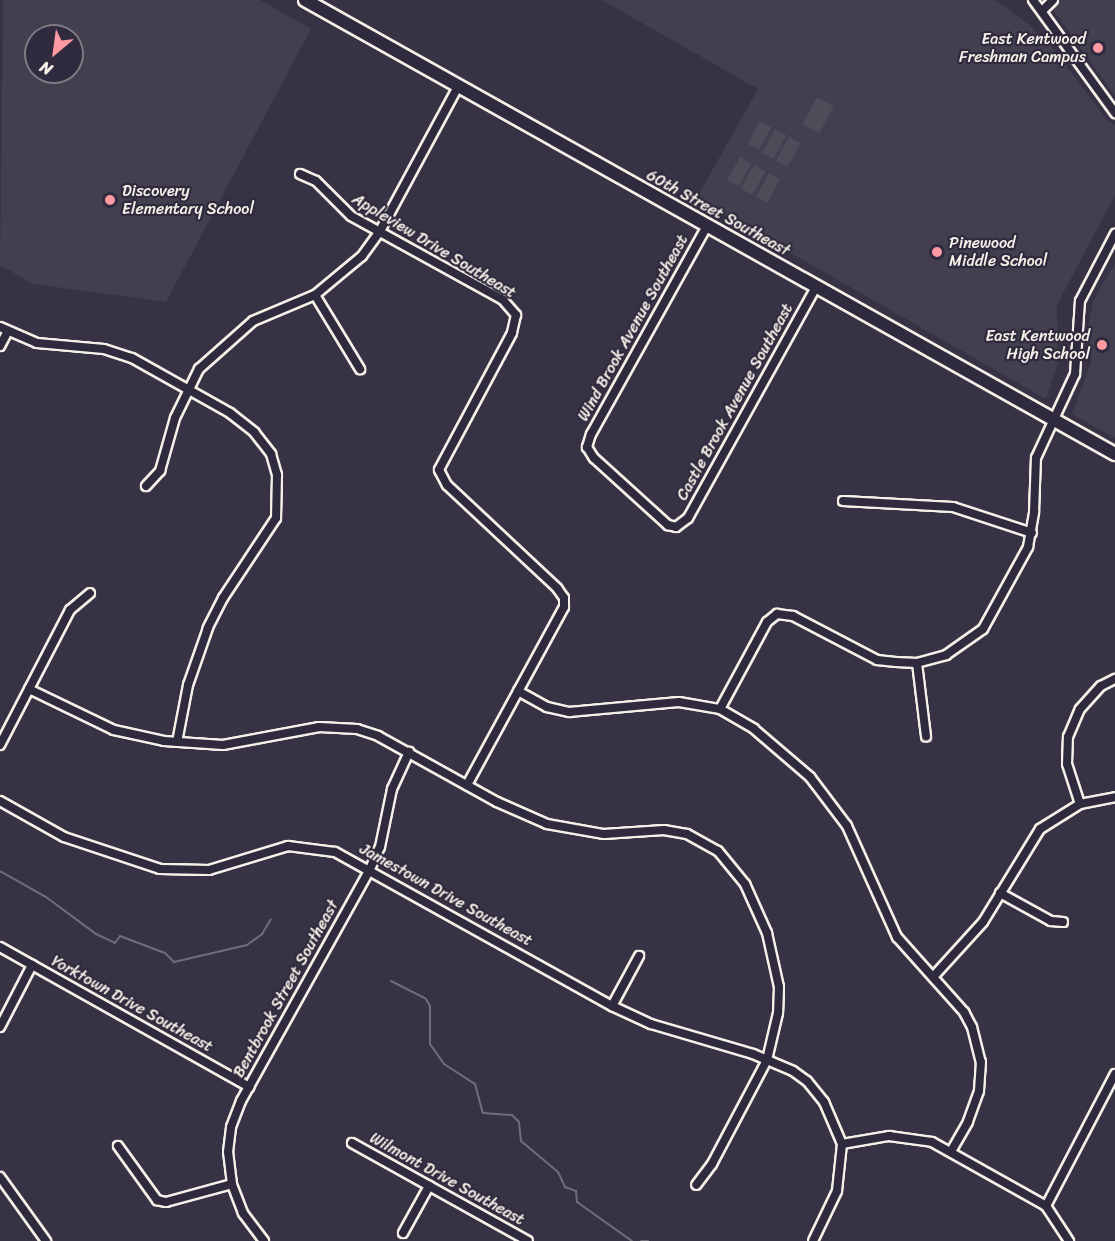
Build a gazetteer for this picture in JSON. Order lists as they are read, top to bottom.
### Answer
{
  "streets": {
    "main road": ["60th Street Southeast"],
    "street": [
      "Appleview Drive Southeast",
      "Wind Brook Avenue Southeast",
      "Castle Brook Avenue Southeast",
      "Jamestown Drive Southeast",
      "Bentbrook Street Southeast",
      "Yorktown Drive Southeast",
      "Wilmont Drive Southeast"
    ]
  },
  "crossings": [
    ["60th Street Southeast", "Wind Brook Avenue Southeast"],
    ["60th Street Southeast", "Castle Brook Avenue Southeast"],
    ["Wind Brook Avenue Southeast", "Castle Brook Avenue Southeast"],
    ["Jamestown Drive Southeast", "Bentbrook Street Southeast"],
    ["Bentbrook Street Southeast", "Yorktown Drive Southeast"]
  ],
  "places": [
    "East Kentwood Freshman Campus",
    "Discovery Elementary School",
    "Pinewood Middle School",
    "East Kentwood High School"
  ],
  "north": "bottom left"
}
